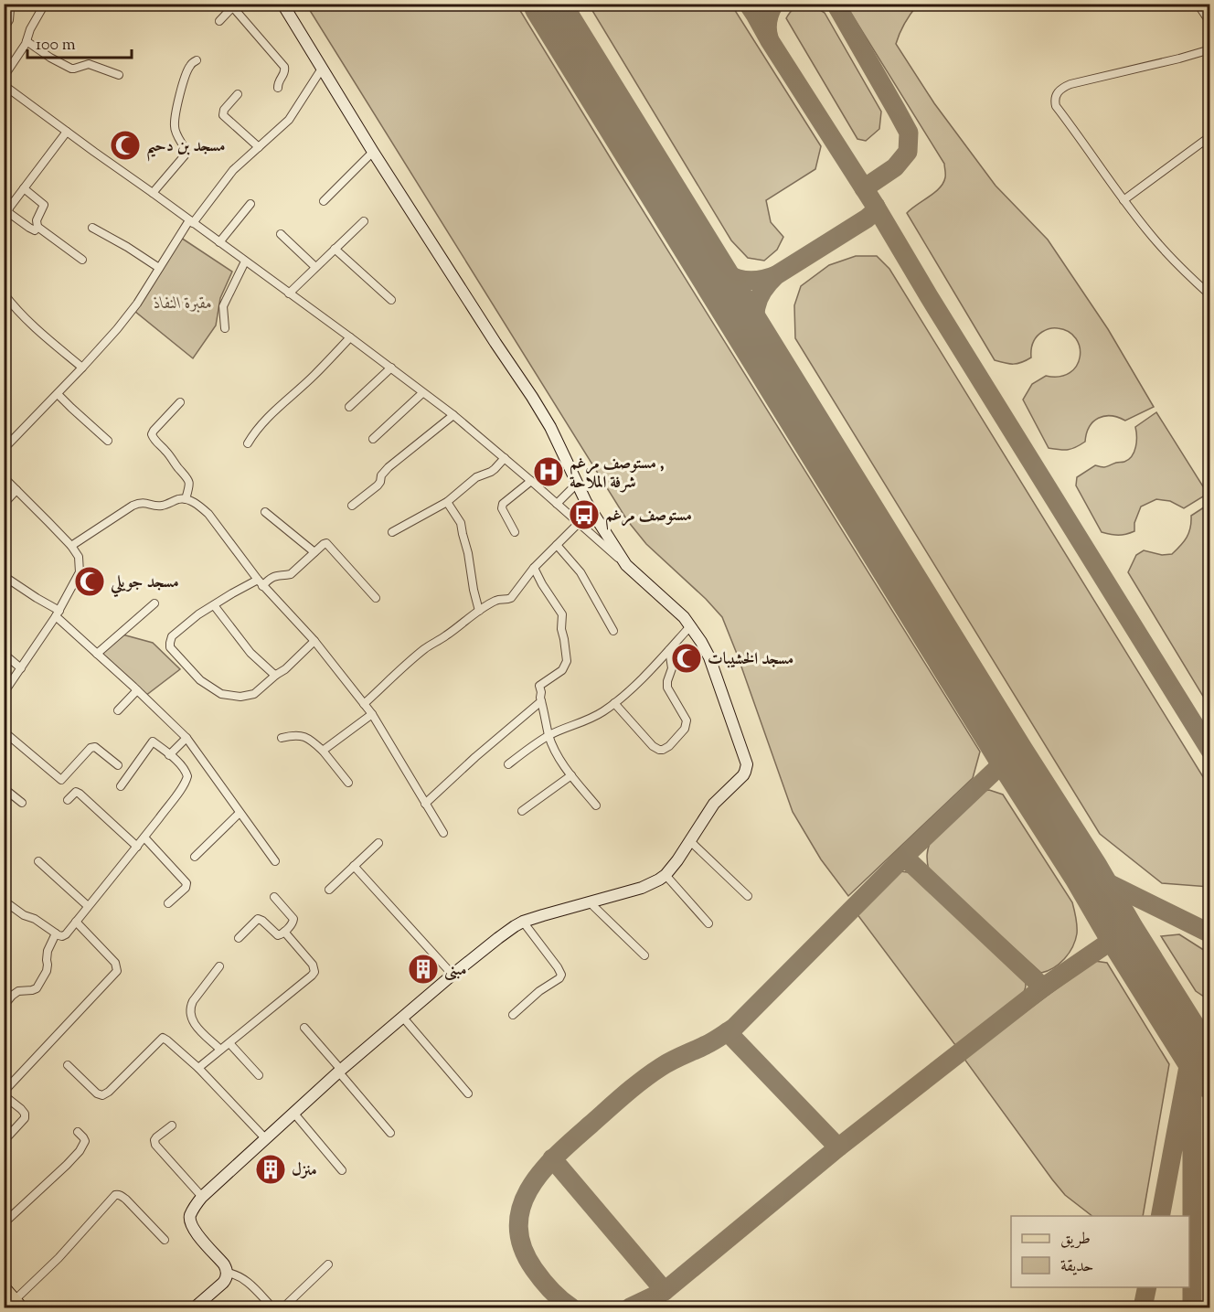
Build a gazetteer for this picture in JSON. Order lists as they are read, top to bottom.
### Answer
{
  "parks": ["مقبرة النفاذ"],
  "places": {
    "mosque": ["مسجد بن دحيم", "مسجد جويلي", "مسجد الخشيبات"],
    "hospital": ["مستوصف مرغم , شرفة الملاحة"],
    "bus stop": ["مستوصف مرغم"],
    "building": ["مبنى", "منزل"]
  },
  "legend": ["طريق", "حديقة"],
  "scale_bar": "100 m"
}
